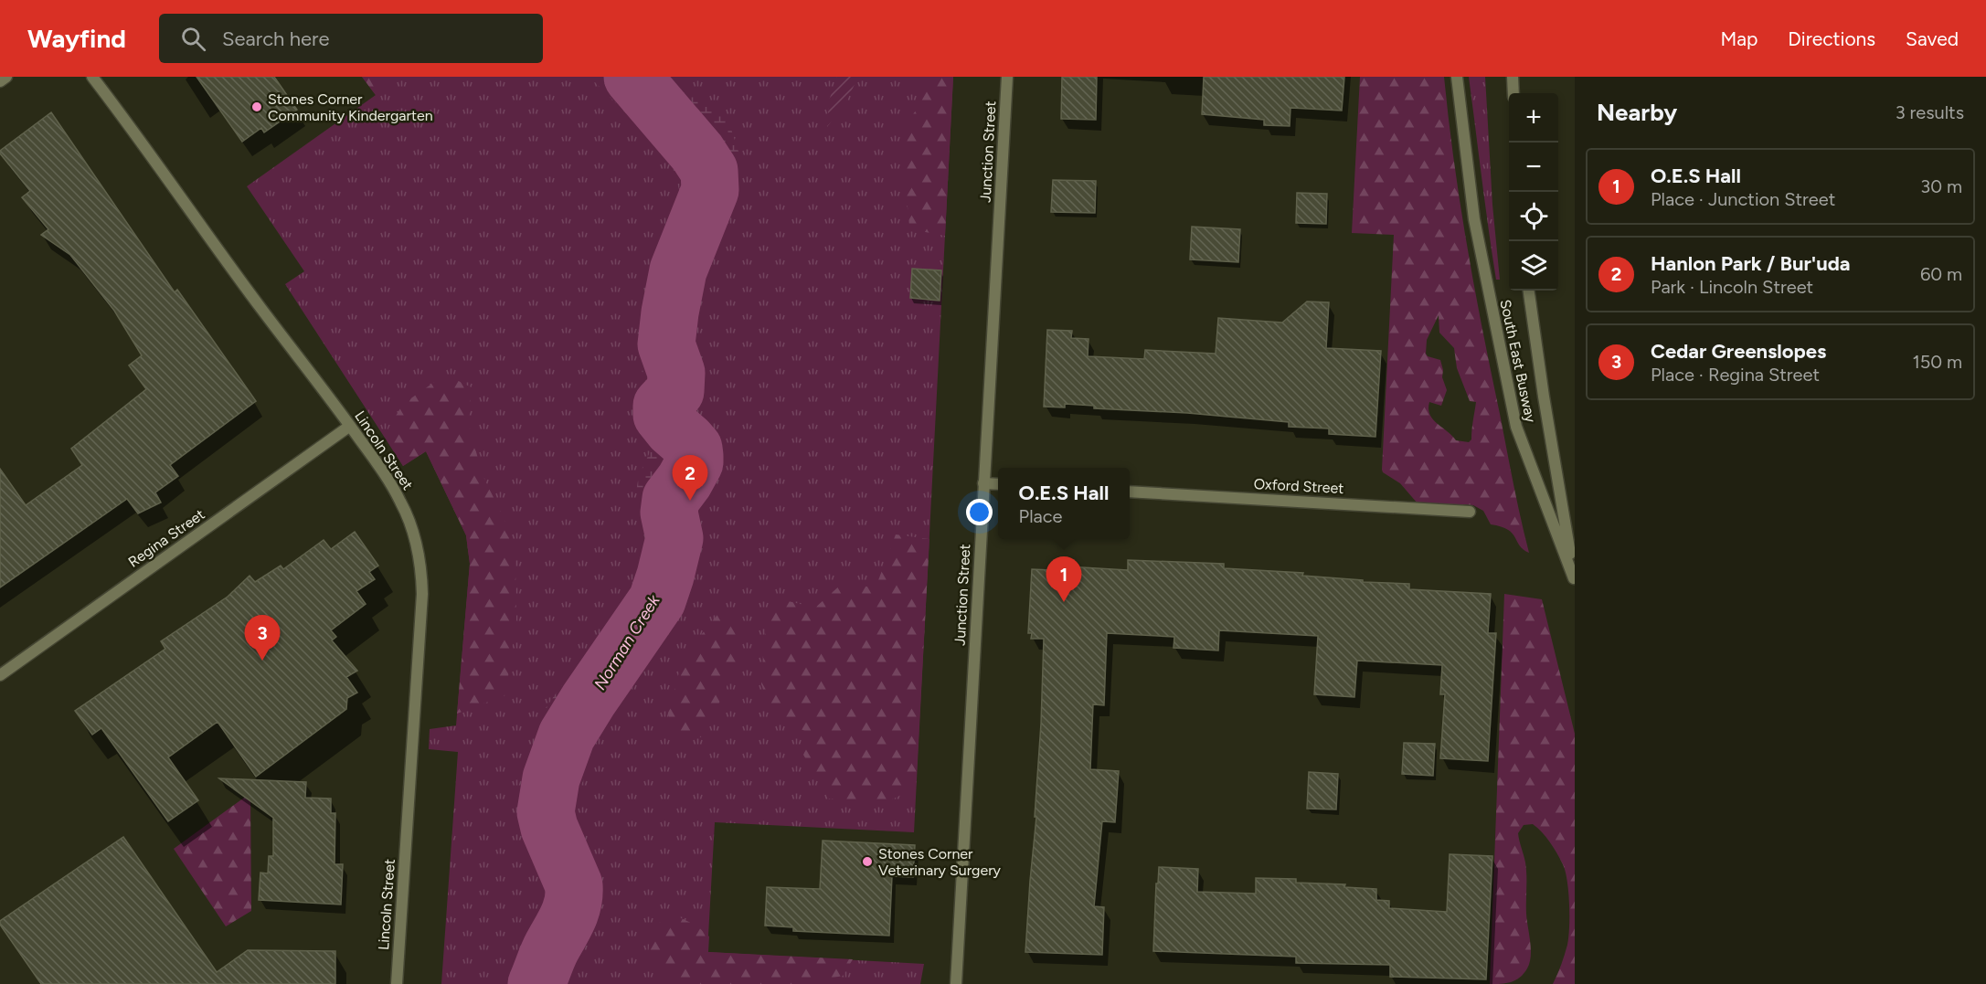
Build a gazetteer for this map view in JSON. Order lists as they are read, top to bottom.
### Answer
{
  "streets": {
    "street": [
      "Junction Street",
      "South East Busway",
      "Lincoln Street",
      "Oxford Street",
      "Regina Street"
    ]
  },
  "crossings": [
    ["Lincoln Street", "Regina Street"]
  ],
  "water": ["Norman Creek"],
  "places": ["Stones Corner Community Kindergarten", "Stones Corner Veterinary Surgery"],
  "page": {
    "header": "Wayfind",
    "search": "Search here",
    "nav": ["Map", "Directions", "Saved"],
    "heading": ["Nearby", "3 results"],
    "map_buttons": ["+", "−"],
    "list": [
      {
        "mark": "1",
        "name": "O.E.S Hall",
        "note": "Place · Junction Street",
        "value": "30 m"
      },
      {
        "mark": "2",
        "name": "Hanlon Park / Bur'uda",
        "note": "Park · Lincoln Street",
        "value": "60 m"
      },
      {
        "mark": "3",
        "name": "Cedar Greenslopes",
        "note": "Place · Regina Street",
        "value": "150 m"
      }
    ],
    "pins": ["2", "1", "3"],
    "popup": ["O.E.S Hall", "Place"]
  }
}
